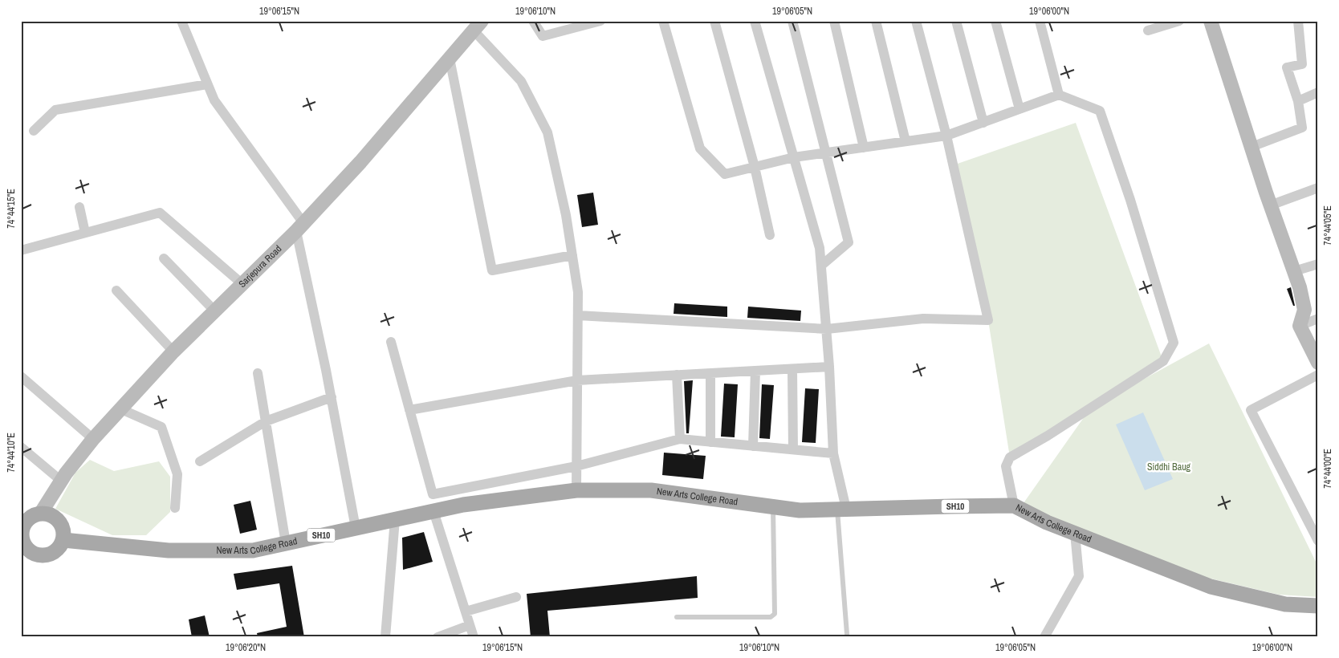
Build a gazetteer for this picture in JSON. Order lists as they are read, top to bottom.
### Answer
{
  "streets": {
    "main road": ["New Arts College Road", "SH10"],
    "street": ["Sarjepura Road"]
  },
  "crossings": [
    ["Sarjepura Road", "New Arts College Road"]
  ],
  "parks": ["Siddhi Baug"],
  "coordinates": [
    "19°06'15\"N",
    "19°06'10\"N",
    "19°06'05\"N",
    "19°06'00\"N",
    "74°44'15\"E",
    "74°44'05\"E",
    "74°44'10\"E",
    "74°44'00\"E",
    "19°06'20\"N"
  ]
}
